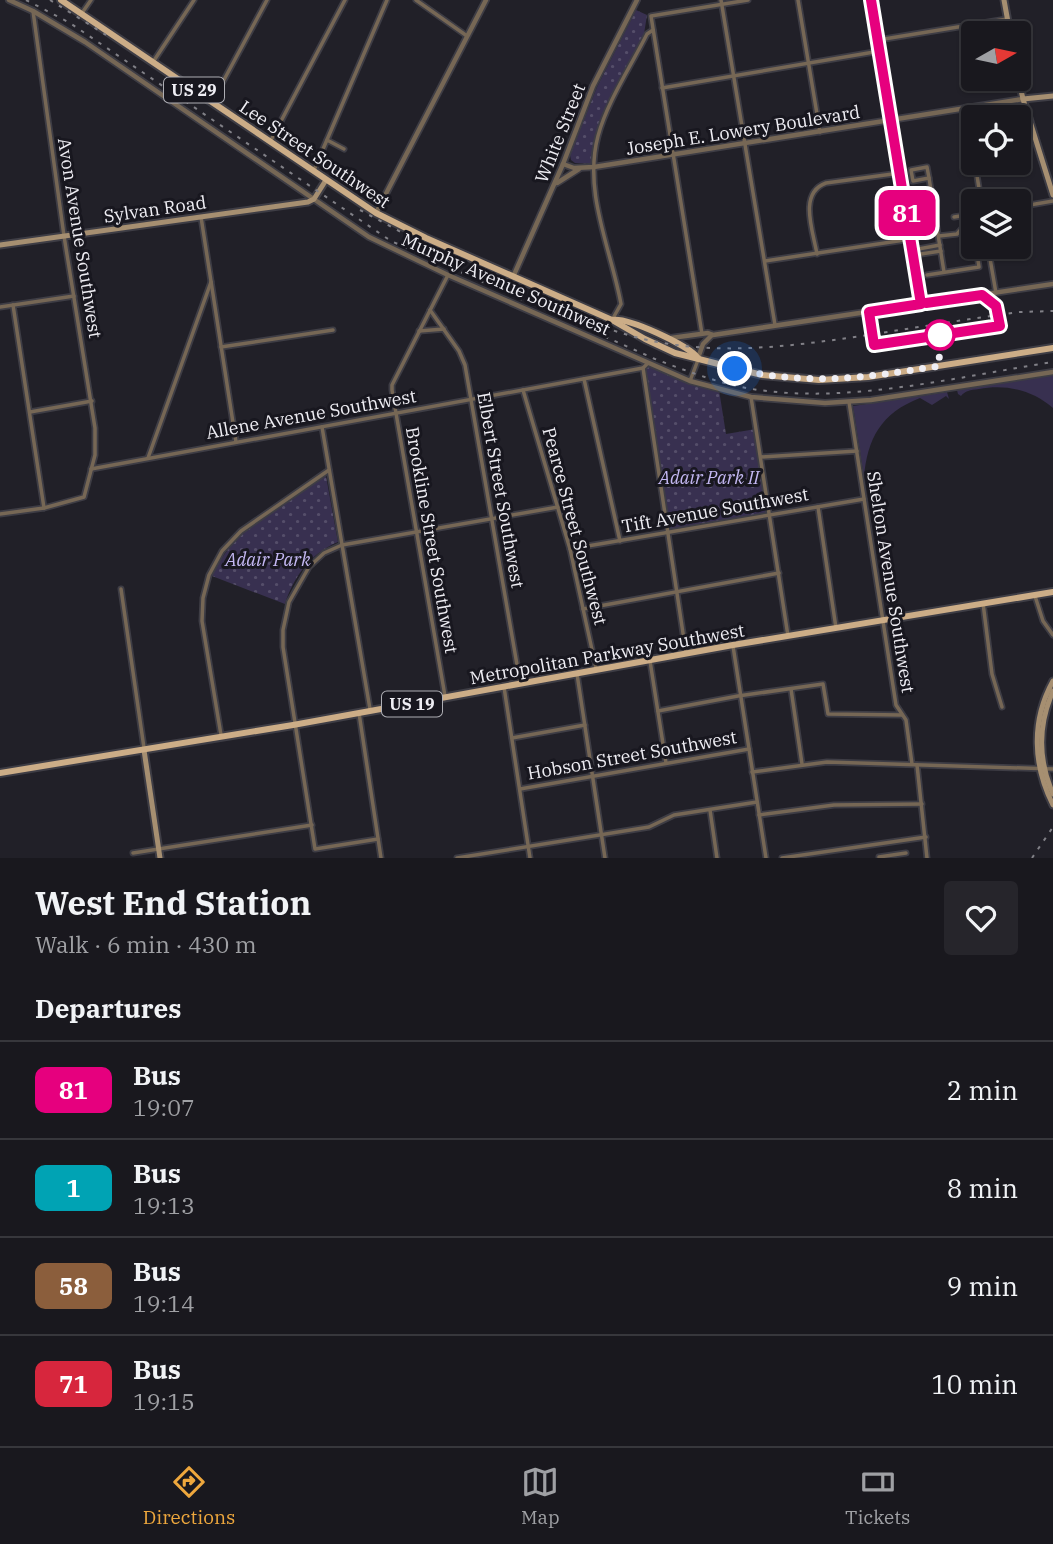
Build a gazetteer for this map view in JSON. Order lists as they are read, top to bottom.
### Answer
{
  "streets": {
    "main road": [
      "US 29",
      "Joseph E. Lowery Boulevard",
      "Lee Street Southwest",
      "Sylvan Road",
      "Metropolitan Parkway Southwest",
      "US 19"
    ],
    "street": [
      "White Street",
      "Avon Avenue Southwest",
      "Murphy Avenue Southwest",
      "Allene Avenue Southwest",
      "Elbert Street Southwest",
      "Tift Avenue Southwest",
      "Pearce Street Southwest",
      "Brookline Street Southwest",
      "Shelton Avenue Southwest",
      "Hobson Street Southwest"
    ]
  },
  "crossings": [
    ["US 29", "Lee Street Southwest"],
    ["Joseph E. Lowery Boulevard", "White Street"],
    ["White Street", "Lee Street Southwest"],
    ["Sylvan Road", "Avon Avenue Southwest"],
    ["Sylvan Road", "Murphy Avenue Southwest"],
    ["Avon Avenue Southwest", "Murphy Avenue Southwest"],
    ["Avon Avenue Southwest", "Allene Avenue Southwest"],
    ["Murphy Avenue Southwest", "Allene Avenue Southwest"],
    ["Murphy Avenue Southwest", "Brookline Street Southwest"],
    ["Murphy Avenue Southwest", "Shelton Avenue Southwest"],
    ["Allene Avenue Southwest", "Elbert Street Southwest"],
    ["Allene Avenue Southwest", "Pearce Street Southwest"],
    ["Allene Avenue Southwest", "Brookline Street Southwest"],
    ["Elbert Street Southwest", "Brookline Street Southwest"],
    ["Elbert Street Southwest", "Metropolitan Parkway Southwest"],
    ["Tift Avenue Southwest", "Pearce Street Southwest"],
    ["Tift Avenue Southwest", "Shelton Avenue Southwest"],
    ["Pearce Street Southwest", "Metropolitan Parkway Southwest"],
    ["Brookline Street Southwest", "Metropolitan Parkway Southwest"],
    ["Shelton Avenue Southwest", "Metropolitan Parkway Southwest"]
  ],
  "parks": ["Adair Park II", "Adair Park"],
  "lines": ["bus line 81"],
  "north": "right",
  "page": {
    "on_map": "81",
    "heading": [
      ["West End Station", "Walk · 6 min · 430 m"],
      "Departures"
    ],
    "list": [
      {
        "mark": "81",
        "name": "Bus",
        "note": "19:07",
        "value": "2 min"
      },
      {
        "mark": "1",
        "name": "Bus",
        "note": "19:13",
        "value": "8 min"
      },
      {
        "mark": "58",
        "name": "Bus",
        "note": "19:14",
        "value": "9 min"
      },
      {
        "mark": "71",
        "name": "Bus",
        "note": "19:15",
        "value": "10 min"
      }
    ],
    "tabs": ["Directions", "Map", "Tickets"]
  }
}
